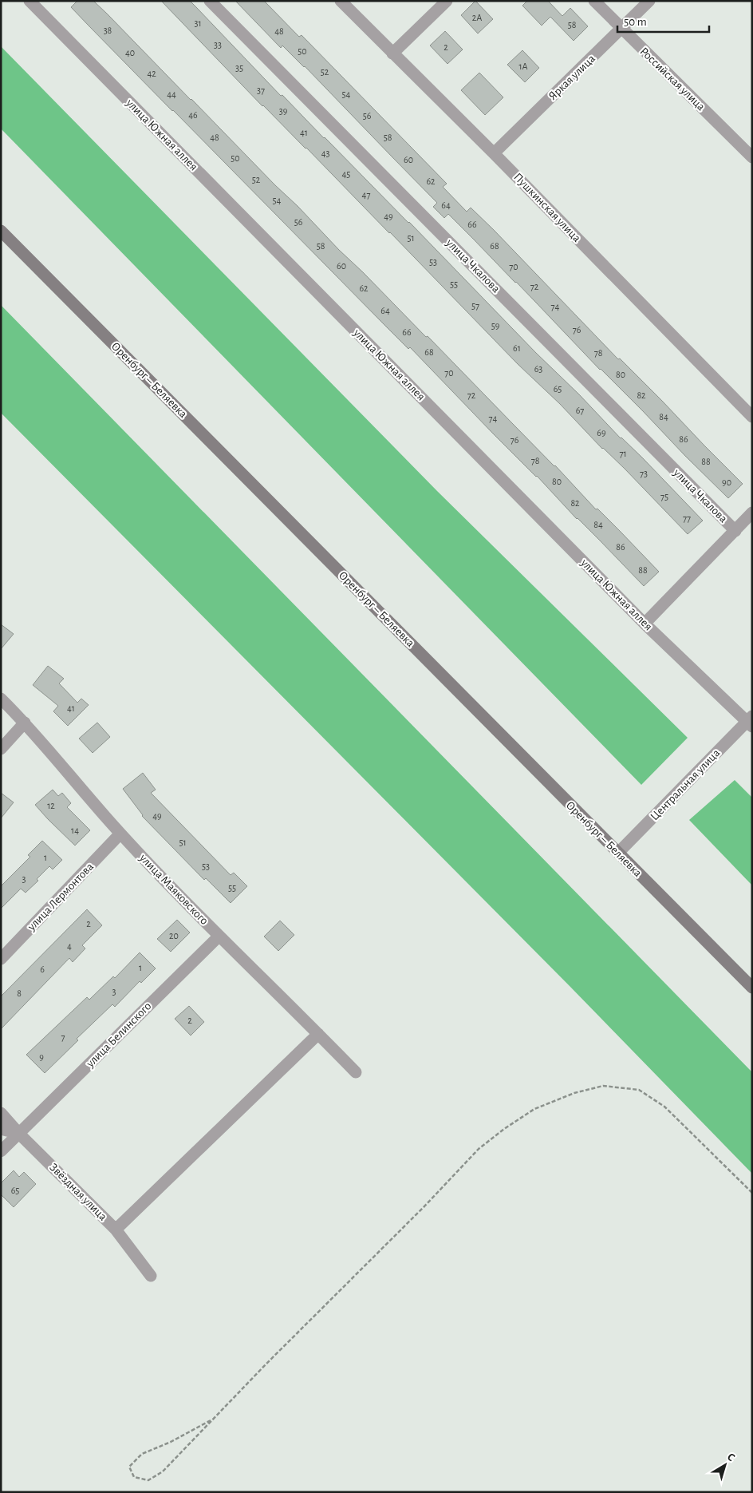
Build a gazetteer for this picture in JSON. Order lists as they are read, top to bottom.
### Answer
{
  "streets": {
    "main road": ["Оренбург – Беляевка"],
    "street": [
      "Яркая улица",
      "Российская улица",
      "улица Южная аллея",
      "Пушкинская улица",
      "улица Чкалова",
      "Центральная улица",
      "улица Маяковского",
      "улица Лермонтова",
      "улица Белинского",
      "Звёздная улица"
    ]
  },
  "crossings": [
    ["Яркая улица", "Российская улица"],
    ["Яркая улица", "Пушкинская улица"],
    ["улица Южная аллея", "Центральная улица"],
    ["Оренбург – Беляевка", "Центральная улица"],
    ["улица Маяковского", "улица Лермонтова"],
    ["улица Маяковского", "улица Белинского"],
    ["улица Белинского", "Звёздная улица"]
  ],
  "house_numbers": [
    "2А",
    "31",
    "58",
    "38",
    "48",
    "33",
    "2",
    "50",
    "40",
    "1А",
    "35",
    "52",
    "42",
    "37",
    "44",
    "54",
    "39",
    "46",
    "56",
    "41",
    "48",
    "58",
    "43",
    "50",
    "60",
    "45",
    "52",
    "62",
    "47",
    "54",
    "64",
    "49",
    "56",
    "66",
    "51",
    "58",
    "68",
    "53",
    "60",
    "70",
    "55",
    "72",
    "62",
    "57",
    "74",
    "64",
    "59",
    "76",
    "66",
    "61",
    "68",
    "78",
    "63",
    "70",
    "80",
    "65",
    "72",
    "82",
    "67",
    "84",
    "74",
    "69",
    "86",
    "76",
    "71",
    "78",
    "88",
    "73",
    "80",
    "90",
    "75",
    "82",
    "77",
    "84",
    "86",
    "88",
    "41",
    "12",
    "49",
    "14",
    "51",
    "1",
    "53",
    "3",
    "55",
    "2",
    "20",
    "4",
    "1",
    "6",
    "3",
    "8",
    "2",
    "7",
    "9",
    "65"
  ],
  "scale_bar": "50 m",
  "north": "top right"
}
